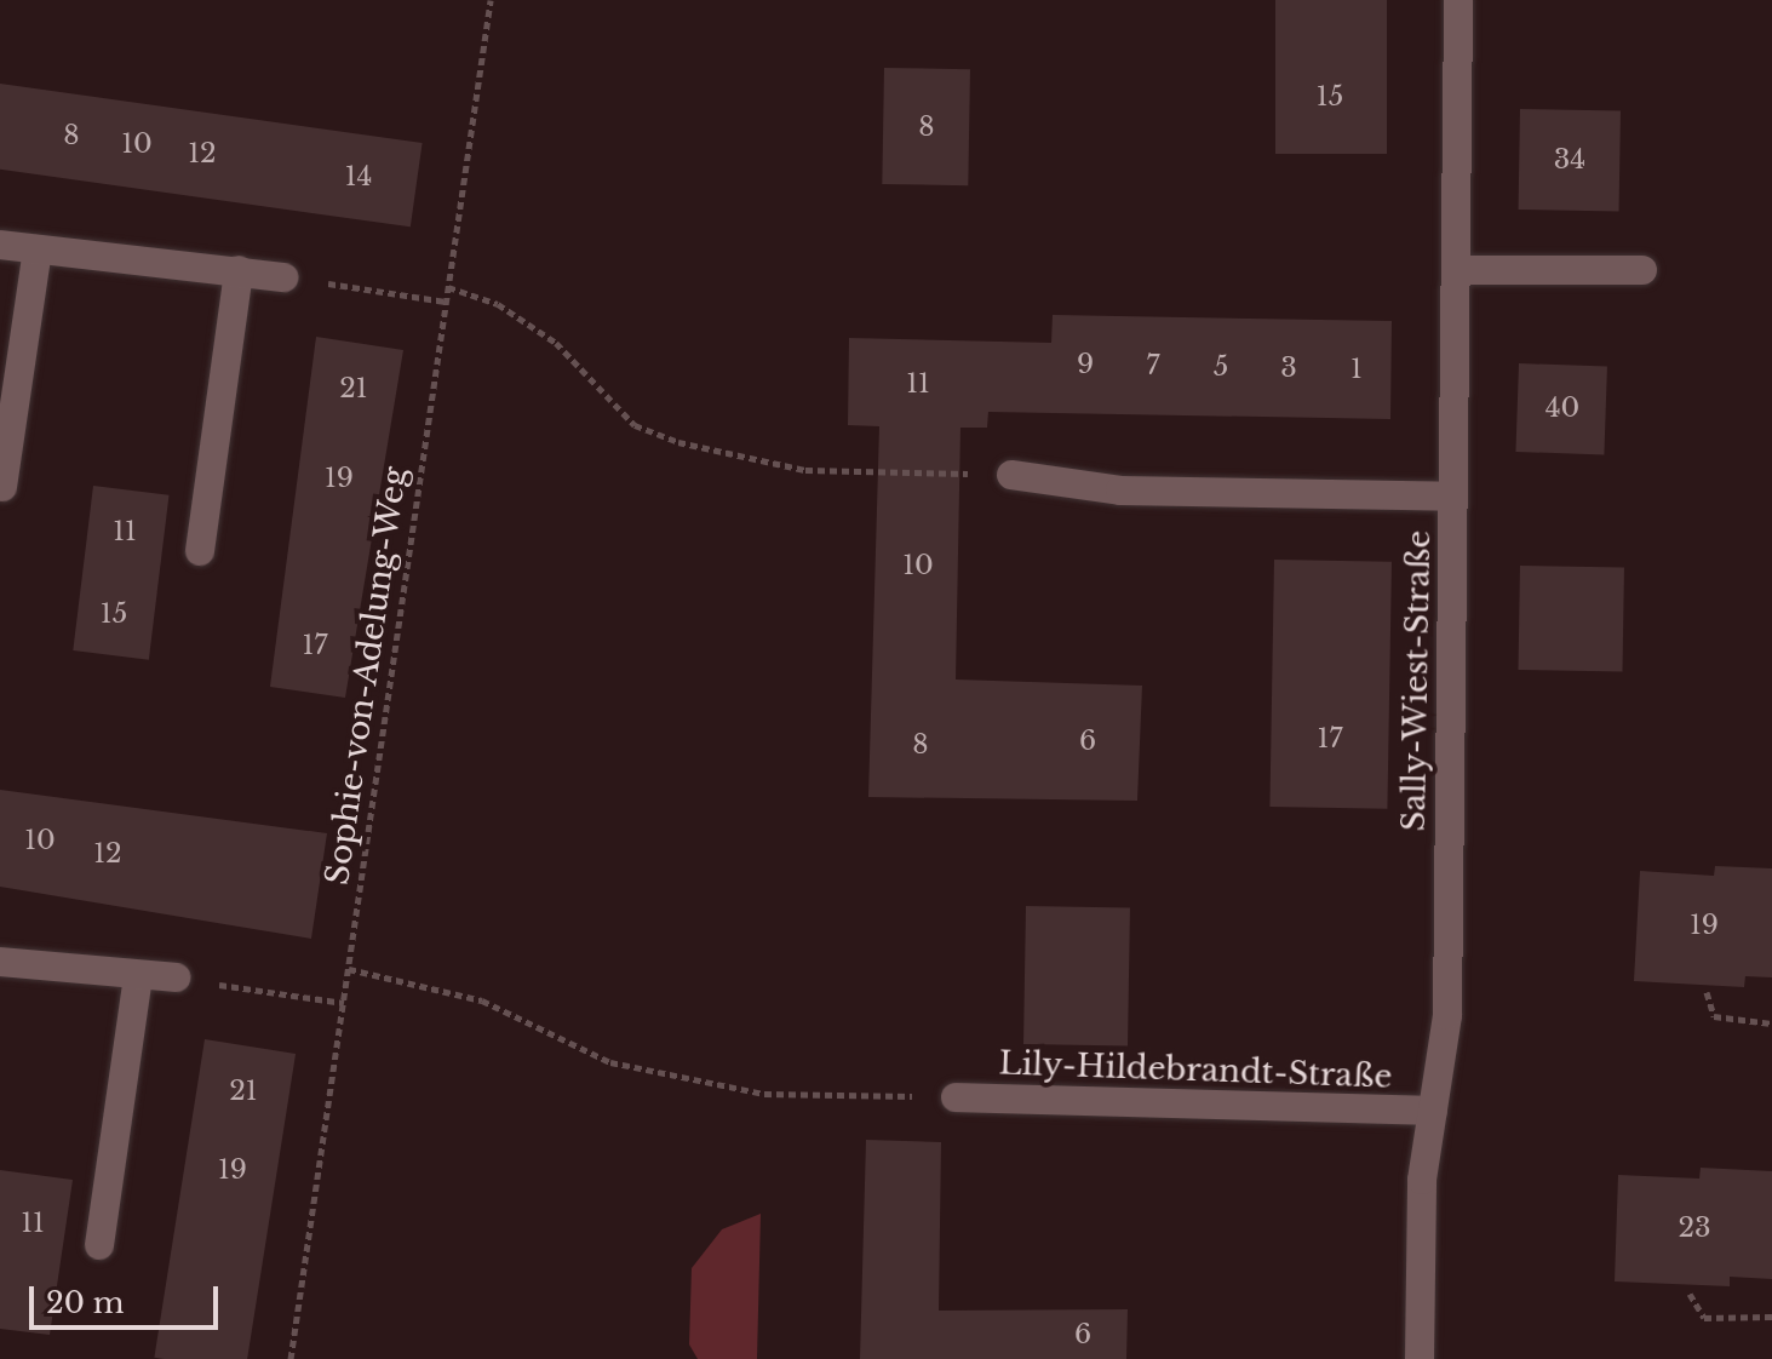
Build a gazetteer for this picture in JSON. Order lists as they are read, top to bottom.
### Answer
{
  "streets": {
    "street": ["Sally-Wiest-Straße", "Lily-Hildebrandt-Straße"],
    "path": ["Sophie-von-Adelung-Weg"]
  },
  "crossings": [
    ["Sally-Wiest-Straße", "Lily-Hildebrandt-Straße"]
  ],
  "house_numbers": [
    "15",
    "8",
    "8",
    "10",
    "12",
    "34",
    "14",
    "9",
    "7",
    "5",
    "3",
    "1",
    "11",
    "21",
    "40",
    "19",
    "11",
    "10",
    "15",
    "17",
    "17",
    "6",
    "8",
    "10",
    "12",
    "19",
    "21",
    "19",
    "11",
    "23",
    "6"
  ],
  "scale_bar": "20 m"
}
